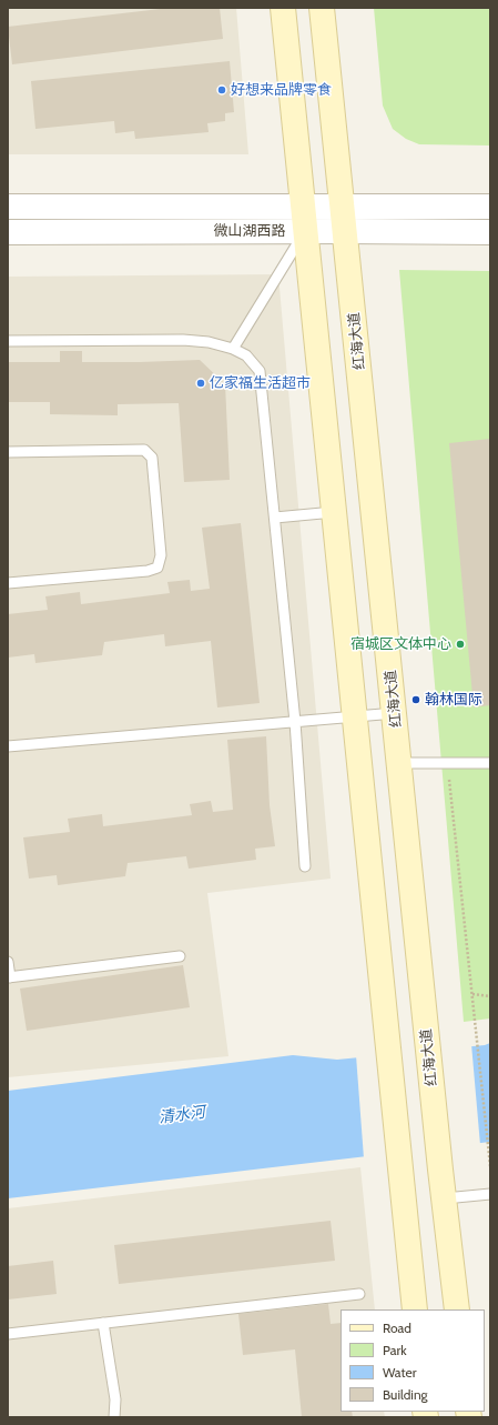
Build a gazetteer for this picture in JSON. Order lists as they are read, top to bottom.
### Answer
{
  "streets": {
    "main road": ["红海大道"],
    "street": ["微山湖西路"]
  },
  "crossings": [
    ["微山湖西路", "红海大道"]
  ],
  "water": ["清水河"],
  "places": [
    "好想来品牌零食",
    "亿家福生活超市",
    "宿城区文体中心",
    "翰林国际"
  ],
  "legend": [
    "Road",
    "Park",
    "Water",
    "Building"
  ]
}
